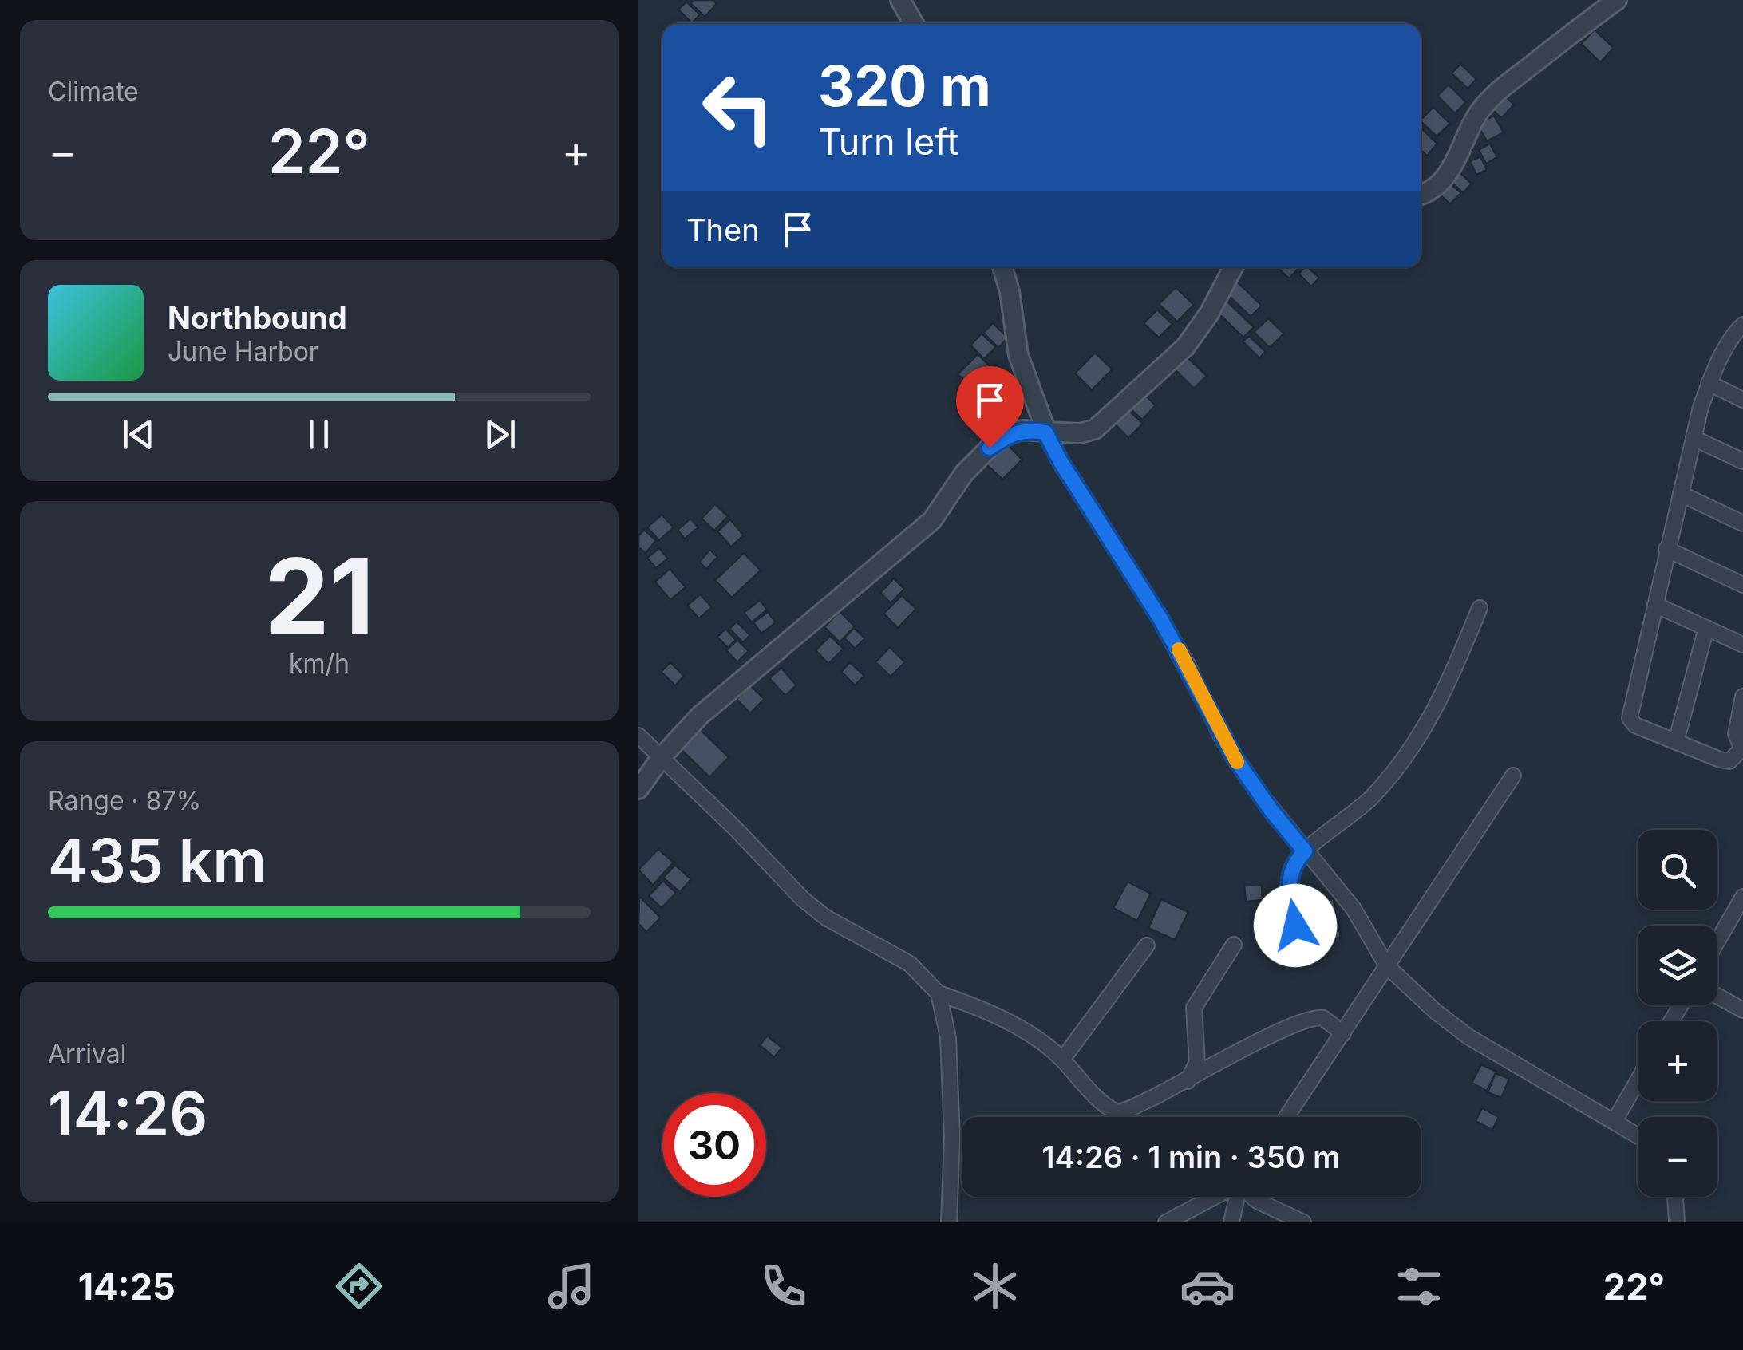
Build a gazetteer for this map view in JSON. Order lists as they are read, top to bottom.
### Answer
{
  "page": {
    "tile": [
      "Climate",
      ["21", "km/h"],
      ["Range · 87%", "435 km"],
      ["Arrival", "14:26"]
    ],
    "turn": ["320 m", "Turn left"],
    "heat": ["−", "22°", "+"],
    "then": "Then",
    "song": ["Northbound", "June Harbor"],
    "map_buttons": ["+", "−"],
    "limit": "30",
    "trip": "14:26 · 1 min · 350 m",
    "tabs": ["14:25", "22°"]
  }
}
